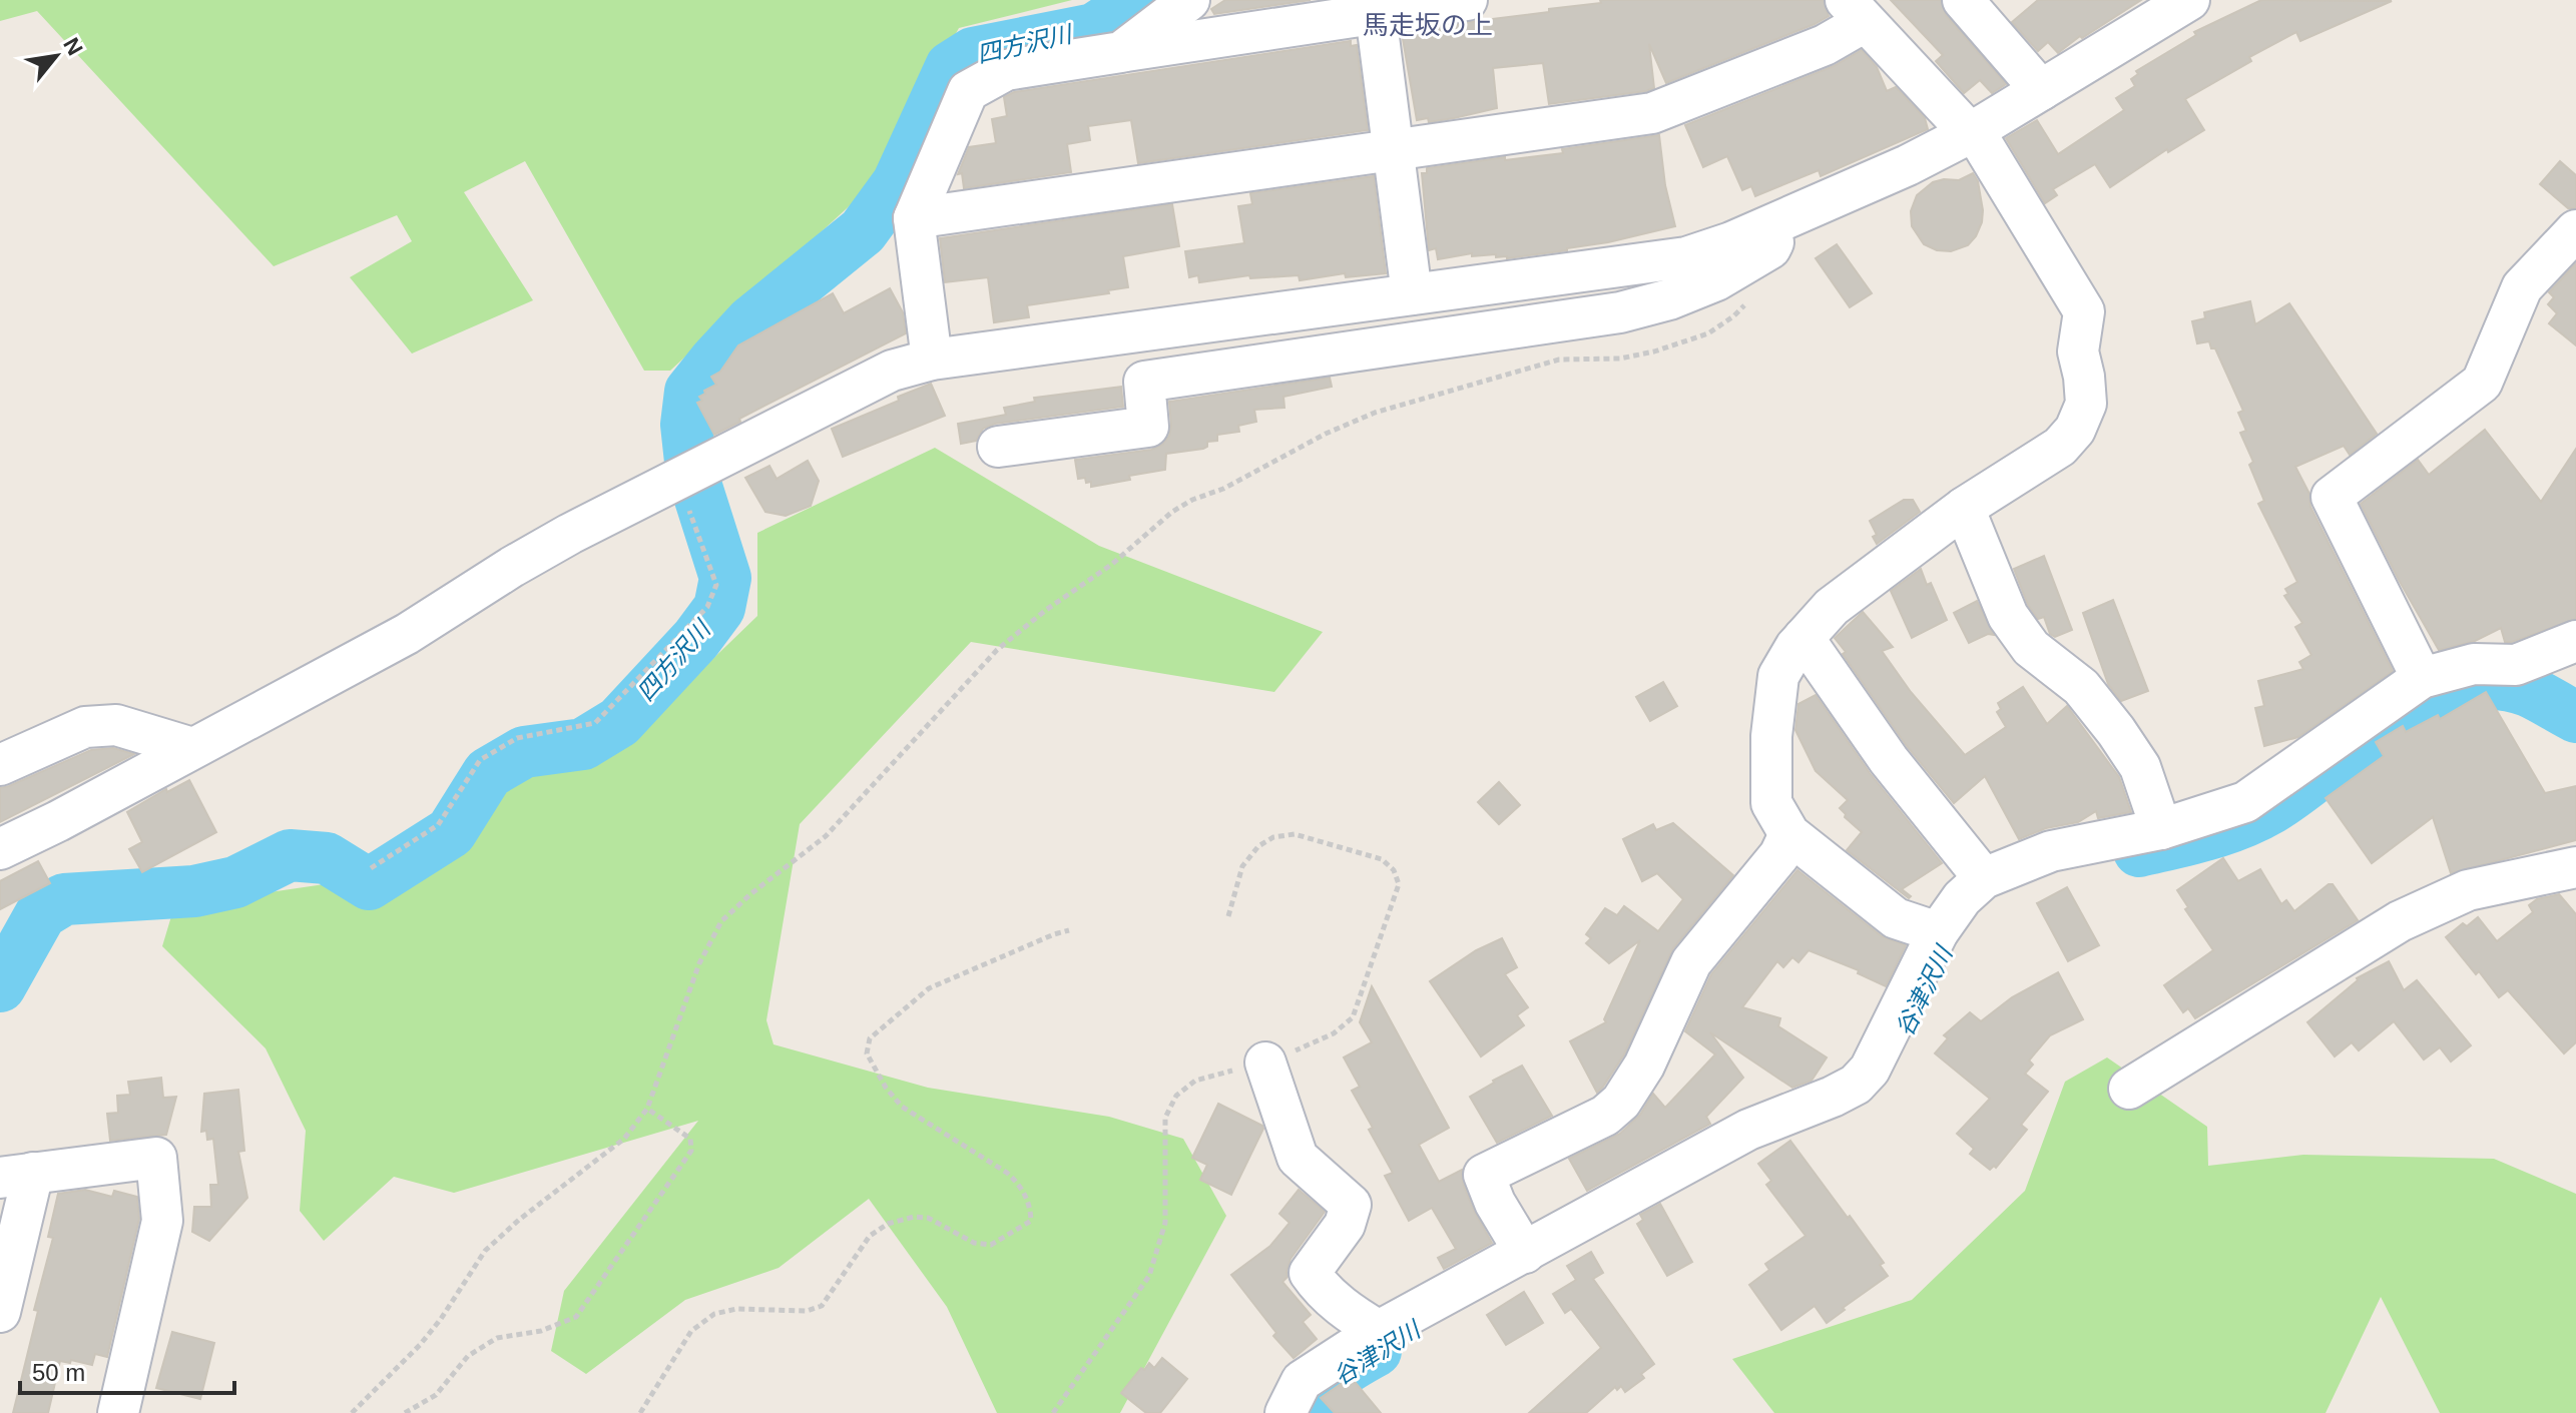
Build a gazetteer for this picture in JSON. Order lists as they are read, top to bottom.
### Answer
{
  "districts": ["馬走坂の上"],
  "water": ["四方沢川", "谷津沢川"],
  "scale_bar": "50 m",
  "north": "top right"
}
